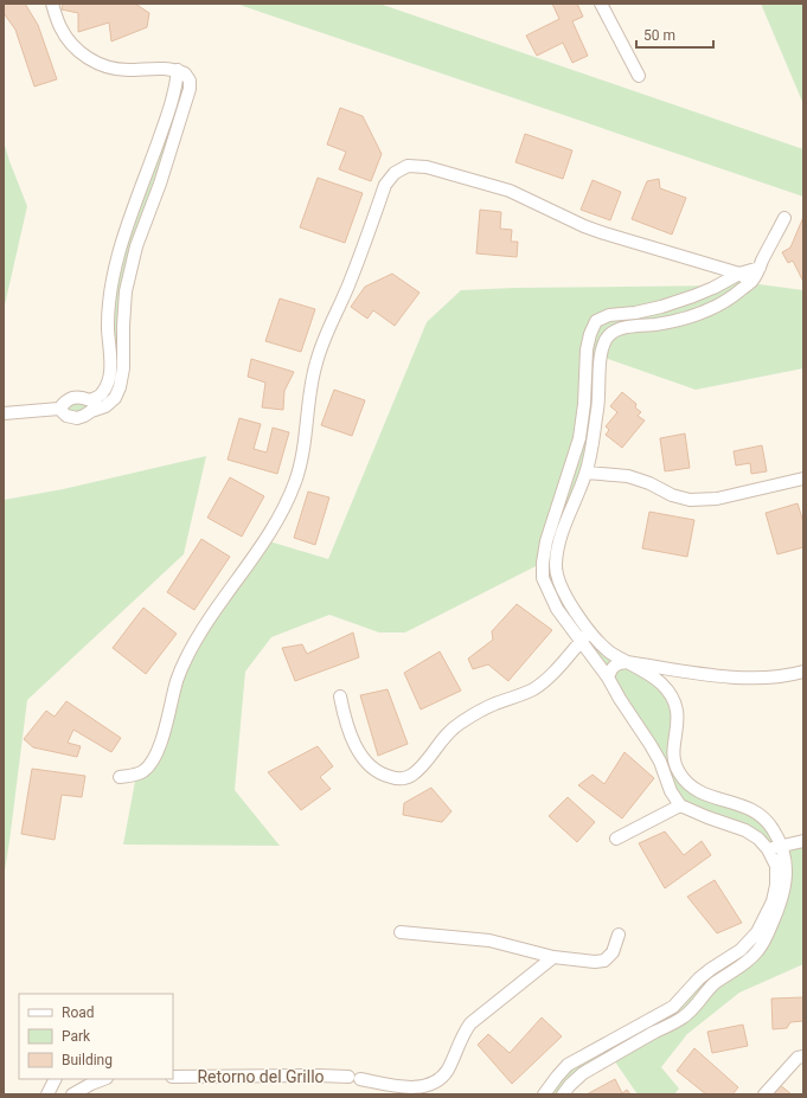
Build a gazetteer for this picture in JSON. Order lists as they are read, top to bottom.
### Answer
{
  "streets": {
    "street": ["Retorno del Grillo"]
  },
  "legend": ["Road", "Park", "Building"],
  "scale_bar": "50 m"
}
